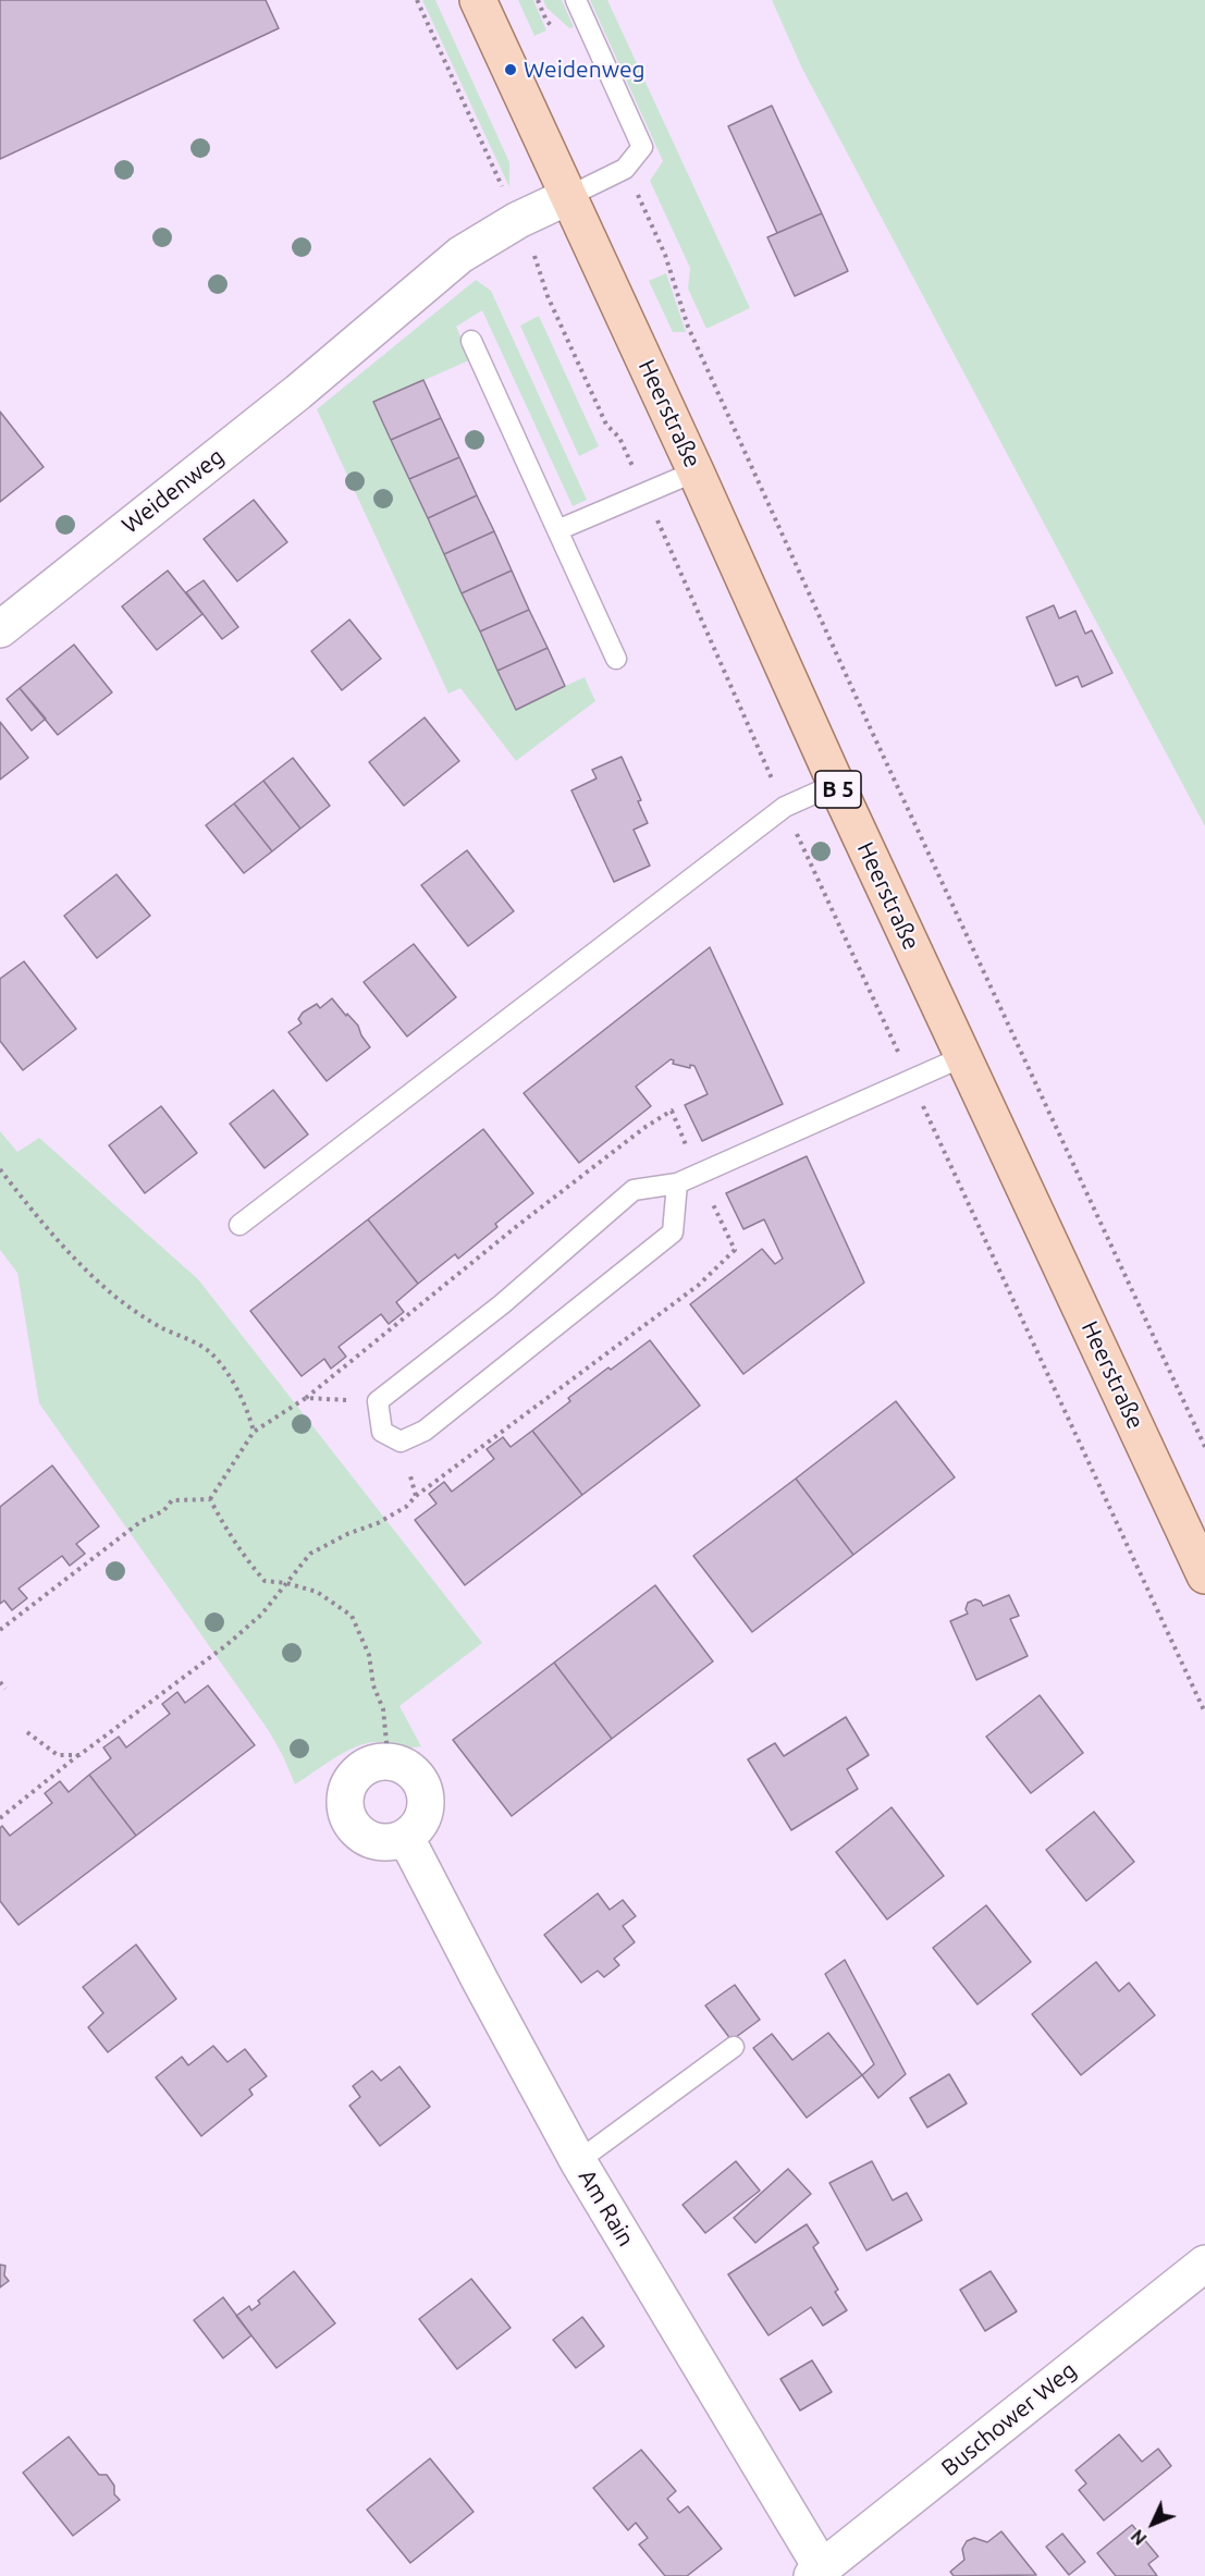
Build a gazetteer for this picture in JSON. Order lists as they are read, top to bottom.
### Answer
{
  "streets": {
    "main road": ["Heerstraße", "B 5"],
    "street": ["Weidenweg", "Am Rain", "Buschower Weg"]
  },
  "crossings": [
    ["Heerstraße", "Weidenweg"],
    ["Am Rain", "Buschower Weg"]
  ],
  "places": ["Weidenweg"],
  "north": "bottom left"
}
